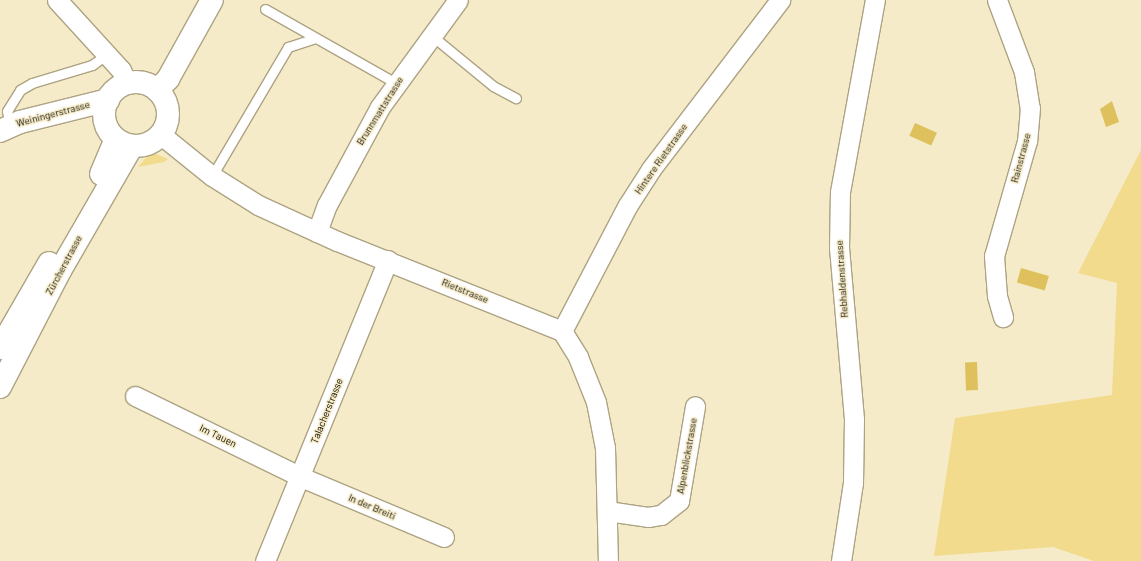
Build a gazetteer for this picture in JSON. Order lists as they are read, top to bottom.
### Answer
{
  "streets": {
    "main road": ["Weiningerstrasse", "Zürcherstrasse"],
    "street": [
      "Brunnmattstrasse",
      "Rainstrasse",
      "Hintere Rietstrasse",
      "Rebhaldenstrasse",
      "Rietstrasse",
      "Talacherstrasse",
      "Im Tauen",
      "Alpenblickstrasse",
      "In der Breiti"
    ]
  },
  "crossings": [
    ["Brunnmattstrasse", "Rietstrasse"],
    ["Weiningerstrasse", "Zürcherstrasse"],
    ["Weiningerstrasse", "Rietstrasse"],
    ["Hintere Rietstrasse", "Rietstrasse"],
    ["Zürcherstrasse", "Rietstrasse"],
    ["Rietstrasse", "Talacherstrasse"],
    ["Talacherstrasse", "Im Tauen"],
    ["Talacherstrasse", "In der Breiti"],
    ["Im Tauen", "In der Breiti"]
  ]
}
